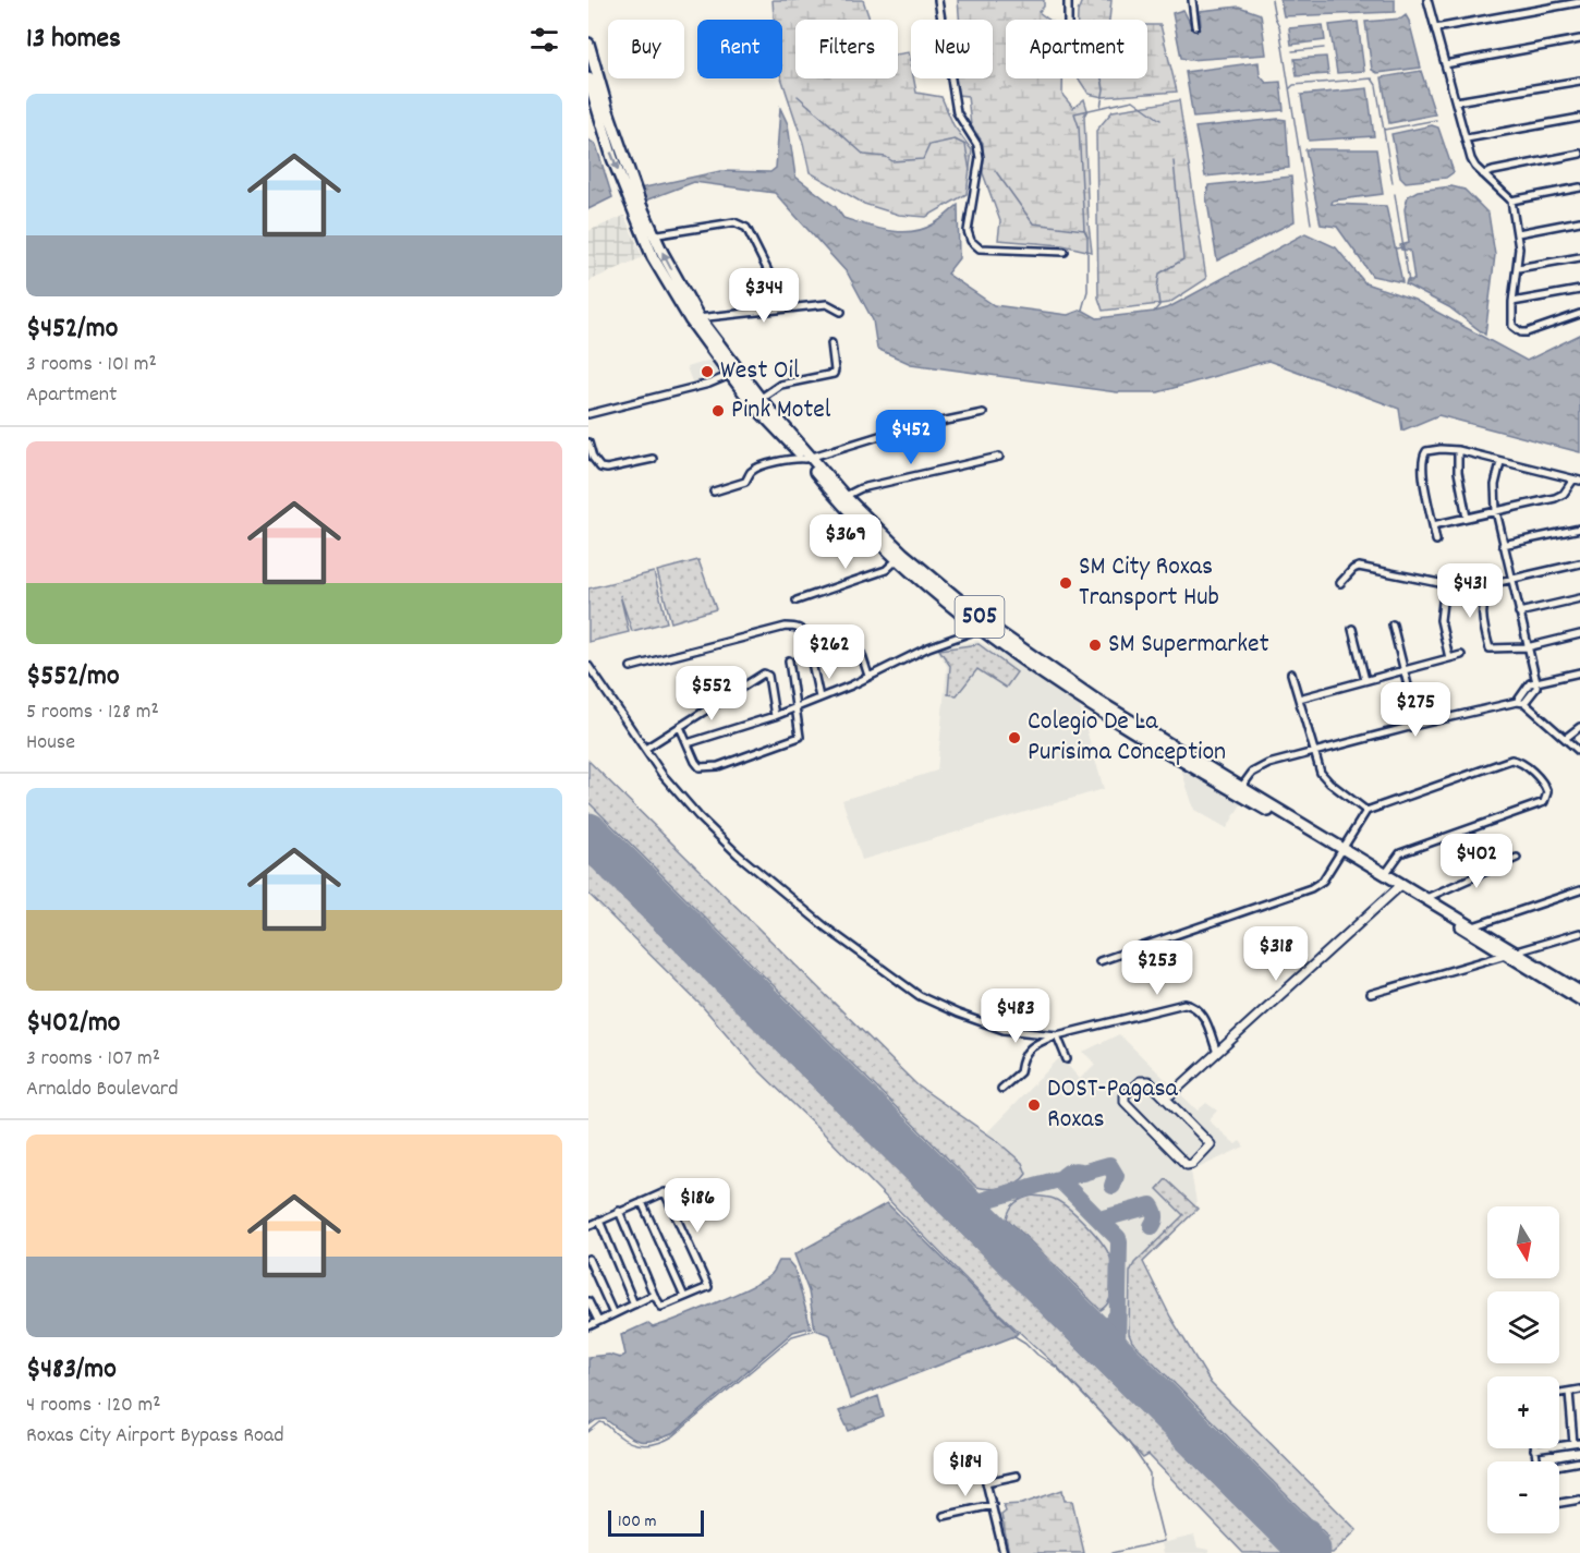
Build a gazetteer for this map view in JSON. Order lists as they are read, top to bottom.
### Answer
{
  "streets": {
    "highway": ["505"]
  },
  "places": [
    "West Oil",
    "Pink Motel",
    "SM City Roxas Transport Hub",
    "SM Supermarket",
    "Colegio De La Purisima Conception",
    "DOST-Pagasa Roxas"
  ],
  "scale_bar": "100 m",
  "north": "bottom",
  "page": {
    "heading": "13 homes",
    "chip": [
      "Buy",
      "Rent",
      "Filters",
      "New",
      "Apartment"
    ],
    "list": [
      {
        "name": "$452/mo",
        "note": "3 rooms · 101 m² · Apartment"
      },
      {
        "name": "$552/mo",
        "note": "5 rooms · 128 m² · House"
      },
      {
        "name": "$402/mo",
        "note": "3 rooms · 107 m² · Arnaldo Boulevard"
      },
      {
        "name": "$483/mo",
        "note": "4 rooms · 120 m² · Roxas City Airport Bypass Road"
      }
    ],
    "price": [
      "$344",
      "$452",
      "$369",
      "$431",
      "$262",
      "$552",
      "$275",
      "$402",
      "$318",
      "$253",
      "$483",
      "$186",
      "$184"
    ],
    "map_buttons": ["+", "−"],
    "scale": "100 m"
  }
}
